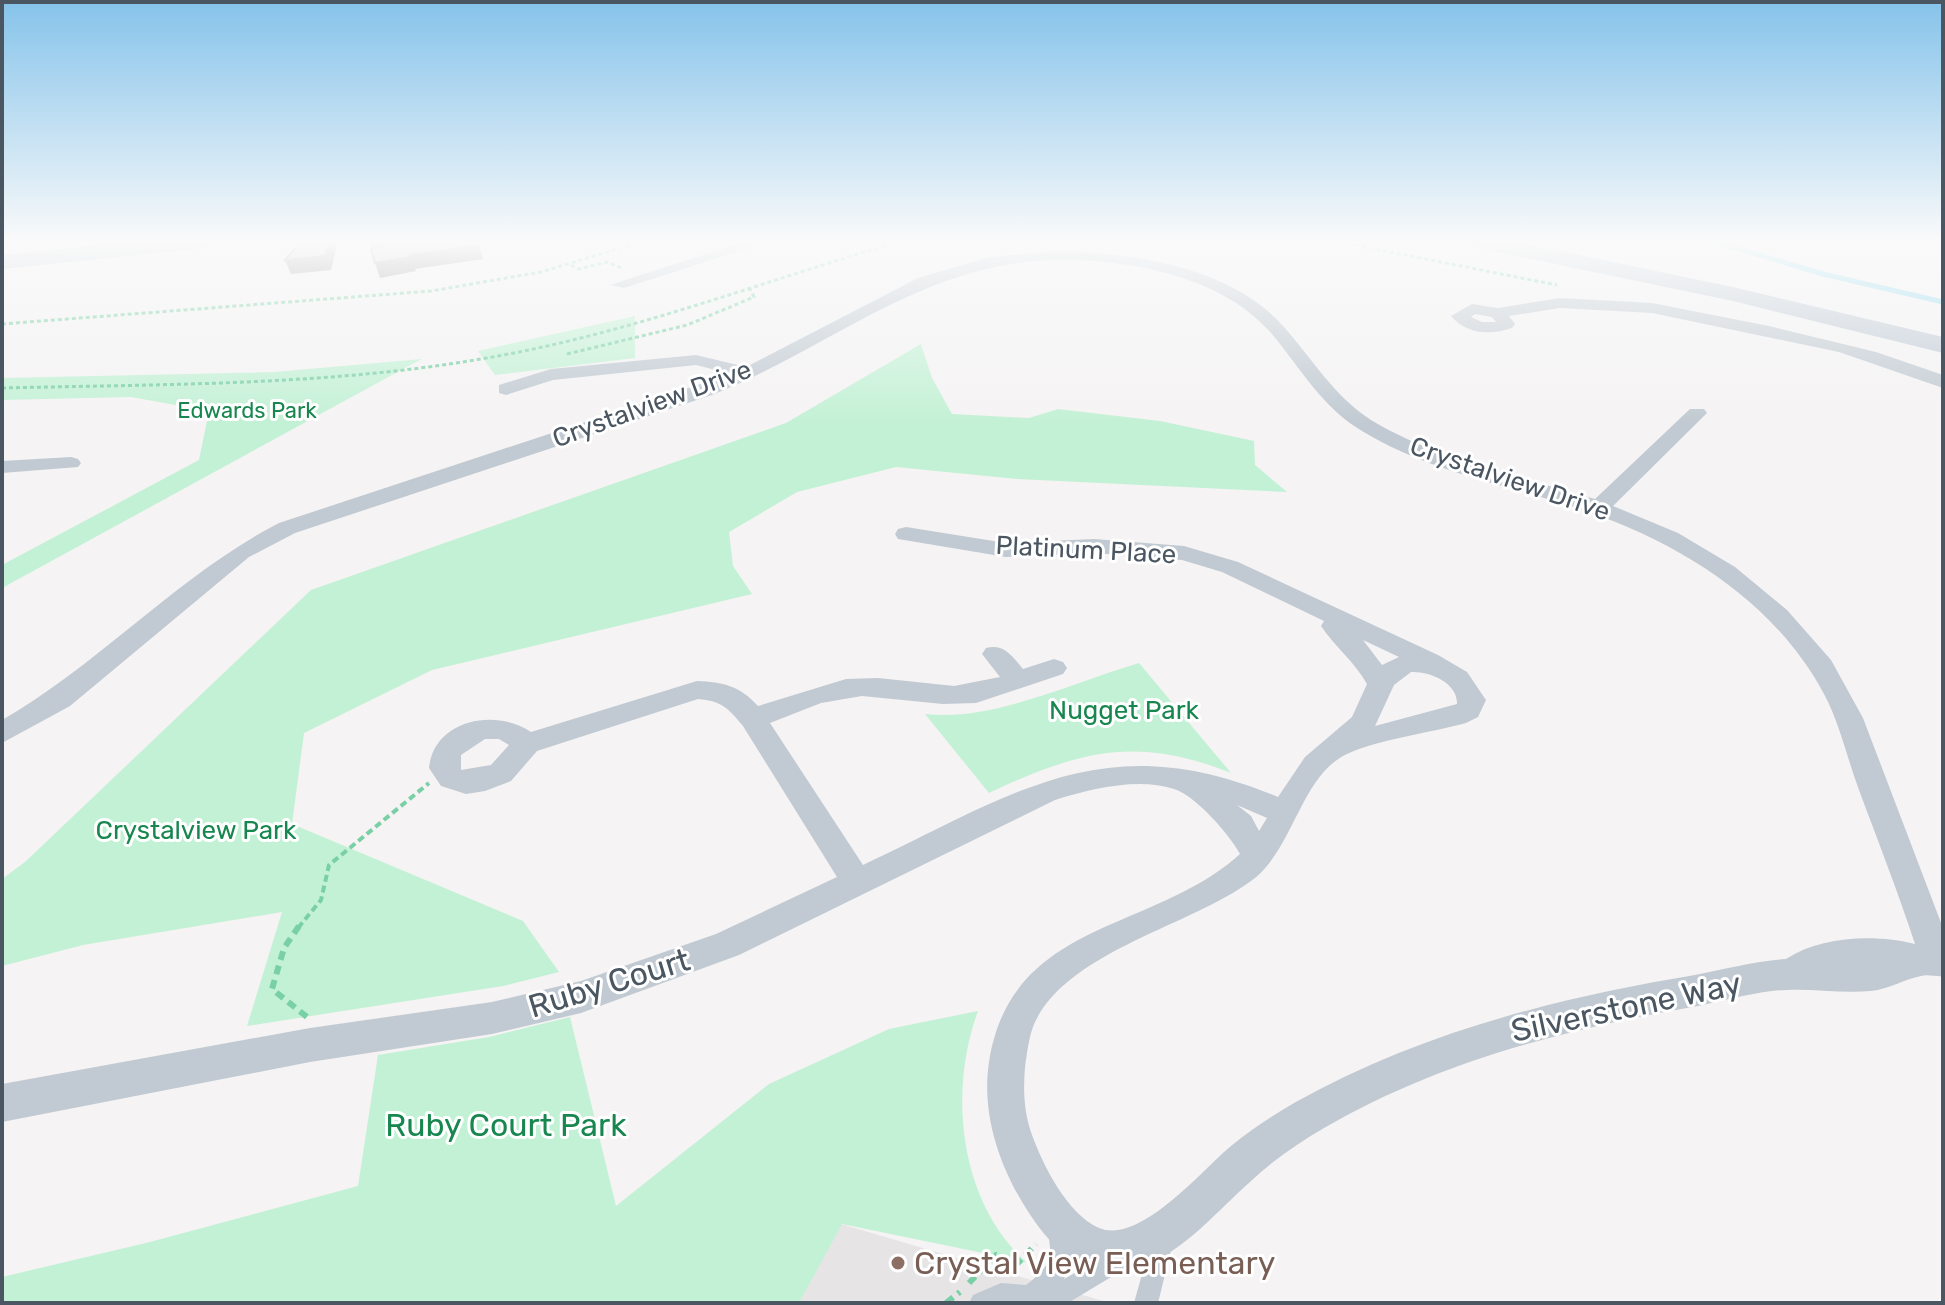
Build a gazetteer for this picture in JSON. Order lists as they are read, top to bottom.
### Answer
{
  "streets": {
    "street": [
      "Crystalview Drive",
      "Platinum Place",
      "Ruby Court",
      "Silverstone Way"
    ]
  },
  "crossings": [
    ["Crystalview Drive", "Silverstone Way"]
  ],
  "parks": [
    "Edwards Park",
    "Nugget Park",
    "Crystalview Park",
    "Ruby Court Park"
  ],
  "places": ["Crystal View Elementary"]
}
